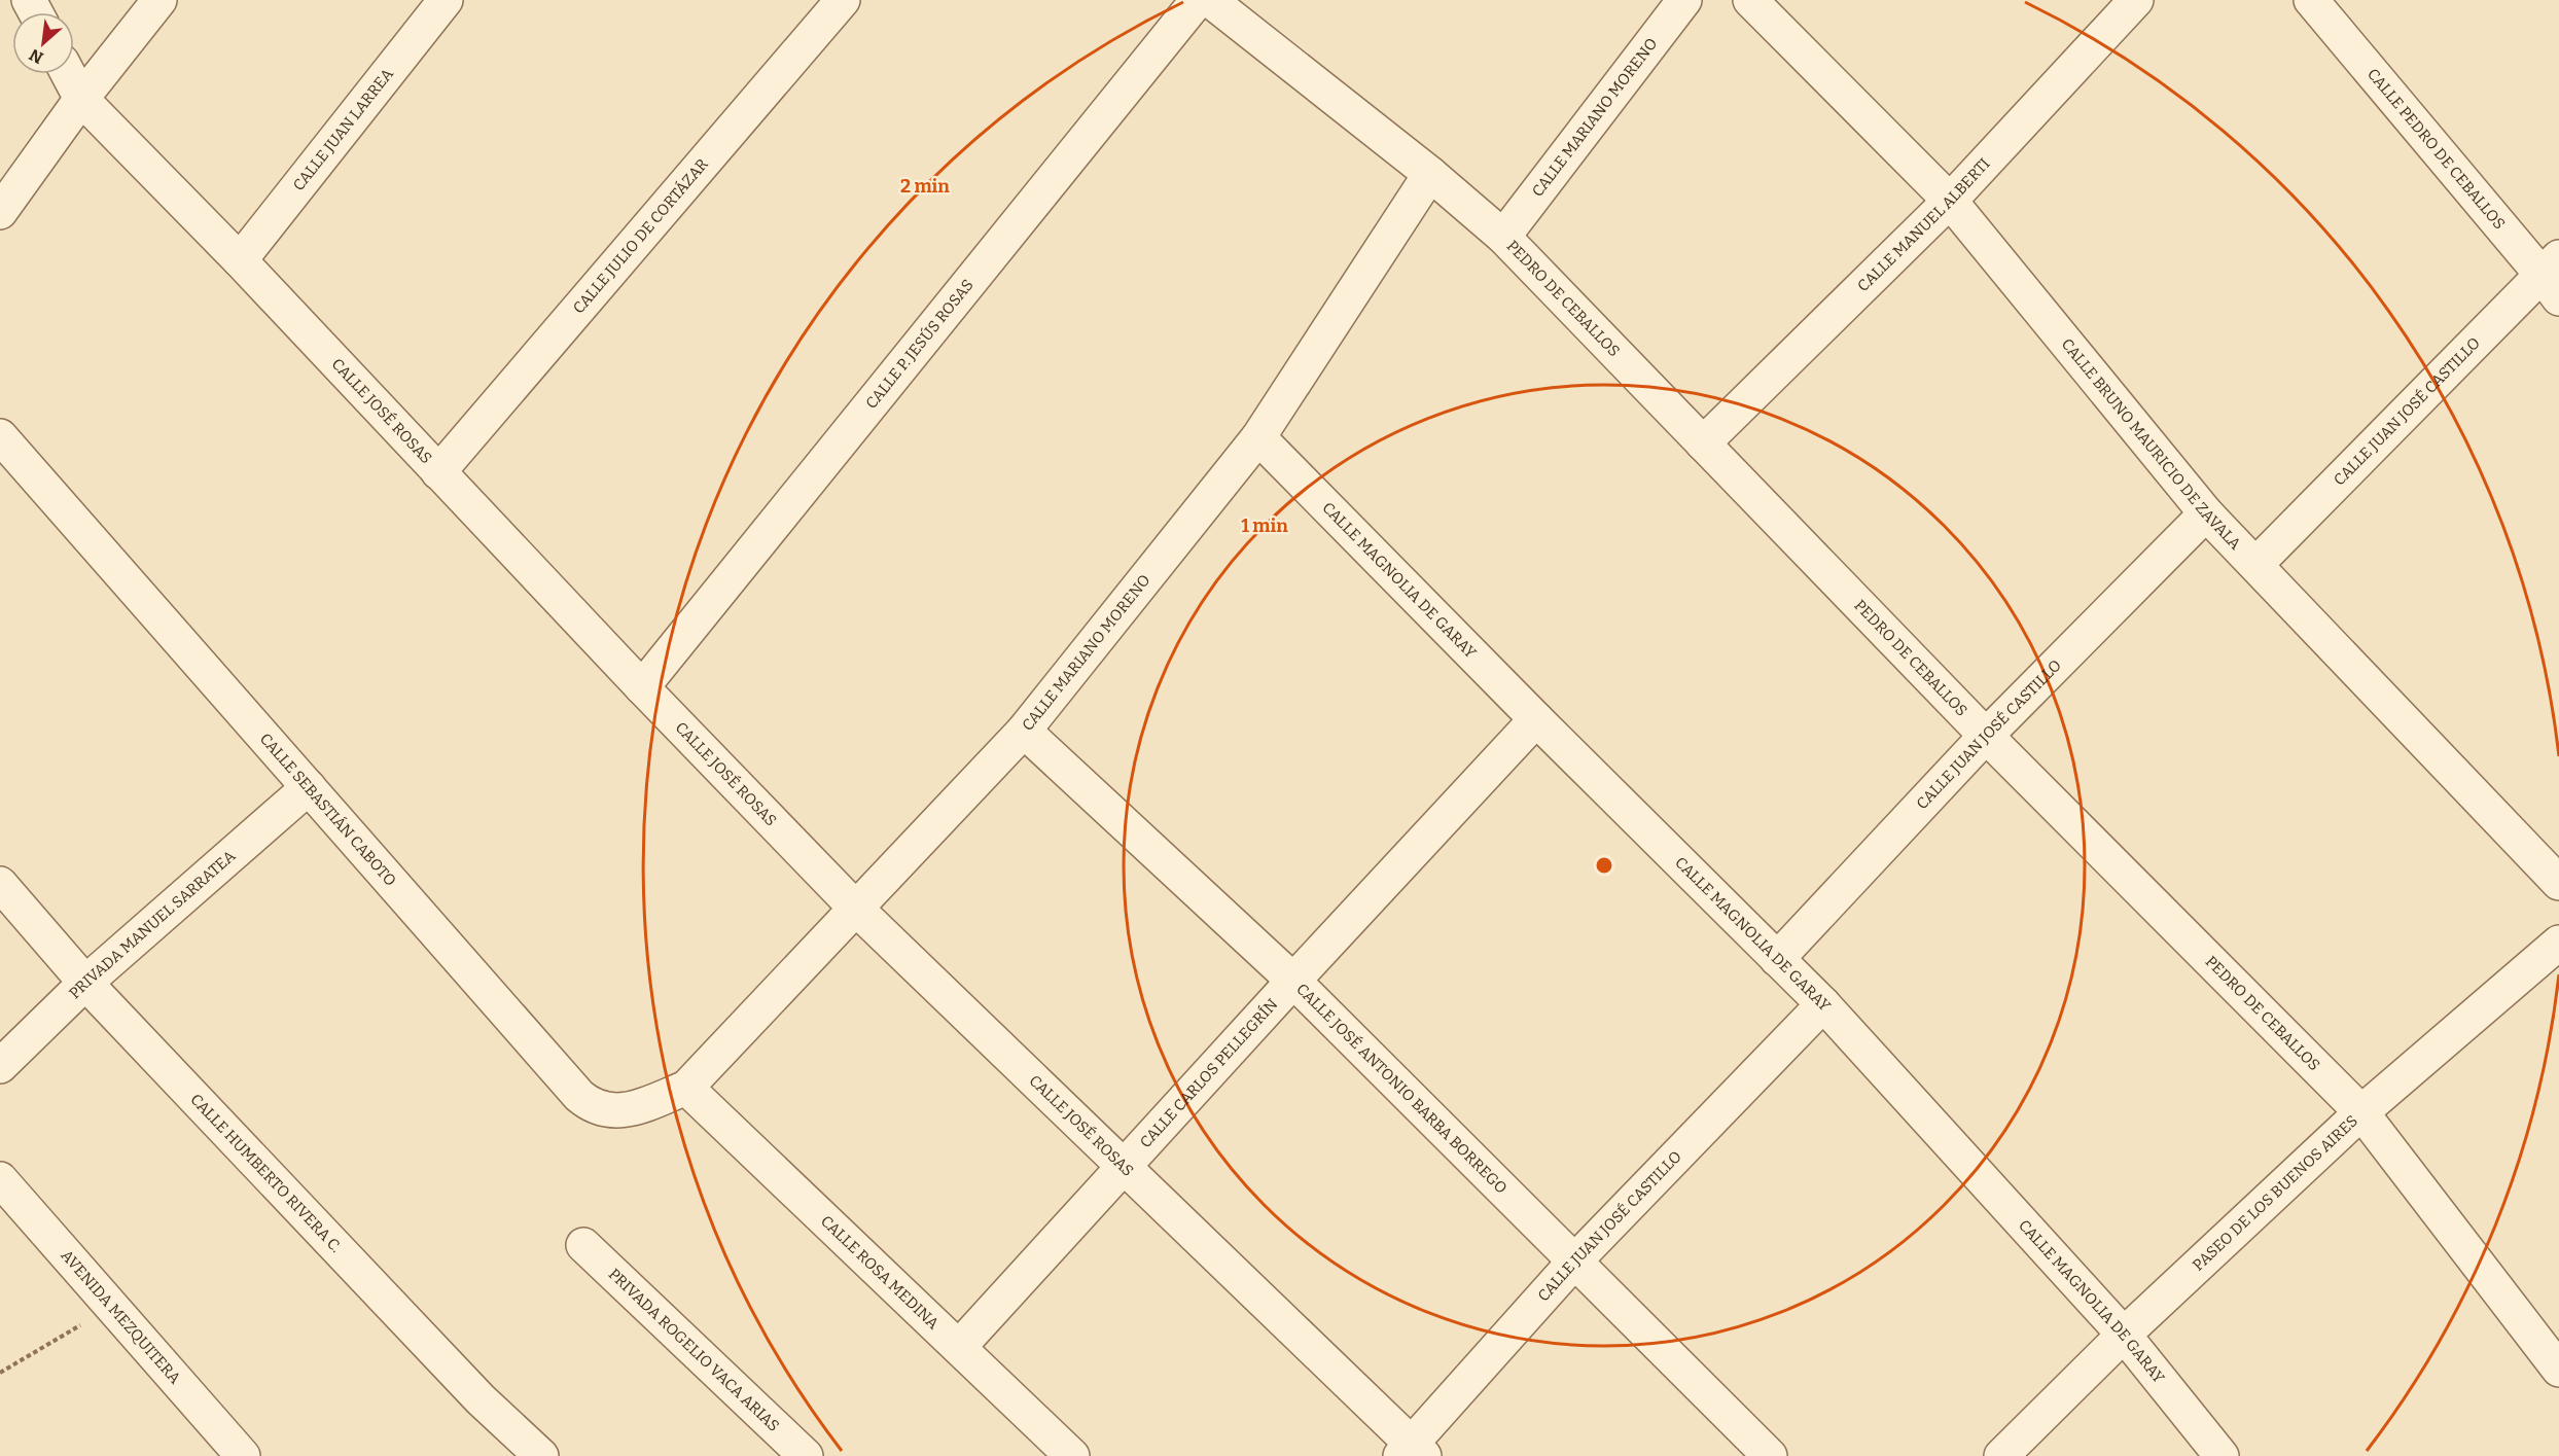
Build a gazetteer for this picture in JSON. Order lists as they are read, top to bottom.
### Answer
{
  "streets": {
    "street": [
      "CALLE MARIANO MORENO",
      "CALLE JUAN LARREA",
      "CALLE PEDRO DE CEBALLOS",
      "CALLE MANUEL ALBERTI",
      "CALLE JULIO DE CORTÁZAR",
      "PEDRO DE CEBALLOS",
      "CALLE P. JESÚS ROSAS",
      "CALLE JUAN JOSÉ CASTILLO",
      "CALLE JOSÉ ROSAS",
      "CALLE BRUNO MAURICIO DE ZAVALA",
      "CALLE MAGNOLIA DE GARAY",
      "CALLE SEBASTIÁN CABOTO",
      "PRIVADA MANUEL SARRATEA",
      "CALLE CARLOS PELLEGRÍN",
      "CALLE JOSÉ ANTONIO BARBA BORREGO",
      "CALLE HUMBERTO RIVERA C.",
      "PASEO DE LOS BUENOS AIRES",
      "CALLE ROSA MEDINA",
      "AVENIDA MEZQUITERA",
      "PRIVADA ROGELIO VACA ARIAS"
    ]
  },
  "crossings": [
    ["CALLE MARIANO MORENO", "PEDRO DE CEBALLOS"],
    ["CALLE MARIANO MORENO", "CALLE JOSÉ ROSAS"],
    ["CALLE MARIANO MORENO", "CALLE MAGNOLIA DE GARAY"],
    ["CALLE MARIANO MORENO", "CALLE SEBASTIÁN CABOTO"],
    ["CALLE MARIANO MORENO", "CALLE JOSÉ ANTONIO BARBA BORREGO"],
    ["CALLE MARIANO MORENO", "CALLE ROSA MEDINA"],
    ["CALLE JUAN LARREA", "CALLE JOSÉ ROSAS"],
    ["CALLE PEDRO DE CEBALLOS", "CALLE JUAN JOSÉ CASTILLO"],
    ["CALLE MANUEL ALBERTI", "PEDRO DE CEBALLOS"],
    ["CALLE MANUEL ALBERTI", "CALLE BRUNO MAURICIO DE ZAVALA"],
    ["CALLE JULIO DE CORTÁZAR", "CALLE JOSÉ ROSAS"],
    ["PEDRO DE CEBALLOS", "CALLE JUAN JOSÉ CASTILLO"],
    ["PEDRO DE CEBALLOS", "PASEO DE LOS BUENOS AIRES"],
    ["CALLE P. JESÚS ROSAS", "CALLE JOSÉ ROSAS"],
    ["CALLE JUAN JOSÉ CASTILLO", "CALLE JOSÉ ROSAS"],
    ["CALLE JUAN JOSÉ CASTILLO", "CALLE BRUNO MAURICIO DE ZAVALA"],
    ["CALLE JUAN JOSÉ CASTILLO", "CALLE MAGNOLIA DE GARAY"],
    ["CALLE JUAN JOSÉ CASTILLO", "CALLE JOSÉ ANTONIO BARBA BORREGO"],
    ["CALLE JOSÉ ROSAS", "CALLE CARLOS PELLEGRÍN"],
    ["CALLE MAGNOLIA DE GARAY", "CALLE CARLOS PELLEGRÍN"],
    ["CALLE MAGNOLIA DE GARAY", "PASEO DE LOS BUENOS AIRES"],
    ["CALLE SEBASTIÁN CABOTO", "PRIVADA MANUEL SARRATEA"],
    ["CALLE SEBASTIÁN CABOTO", "CALLE ROSA MEDINA"],
    ["PRIVADA MANUEL SARRATEA", "CALLE HUMBERTO RIVERA C."],
    ["CALLE CARLOS PELLEGRÍN", "CALLE JOSÉ ANTONIO BARBA BORREGO"],
    ["CALLE CARLOS PELLEGRÍN", "CALLE ROSA MEDINA"]
  ],
  "north": "bottom left",
  "rings": ["2 min", "1 min"]
}
